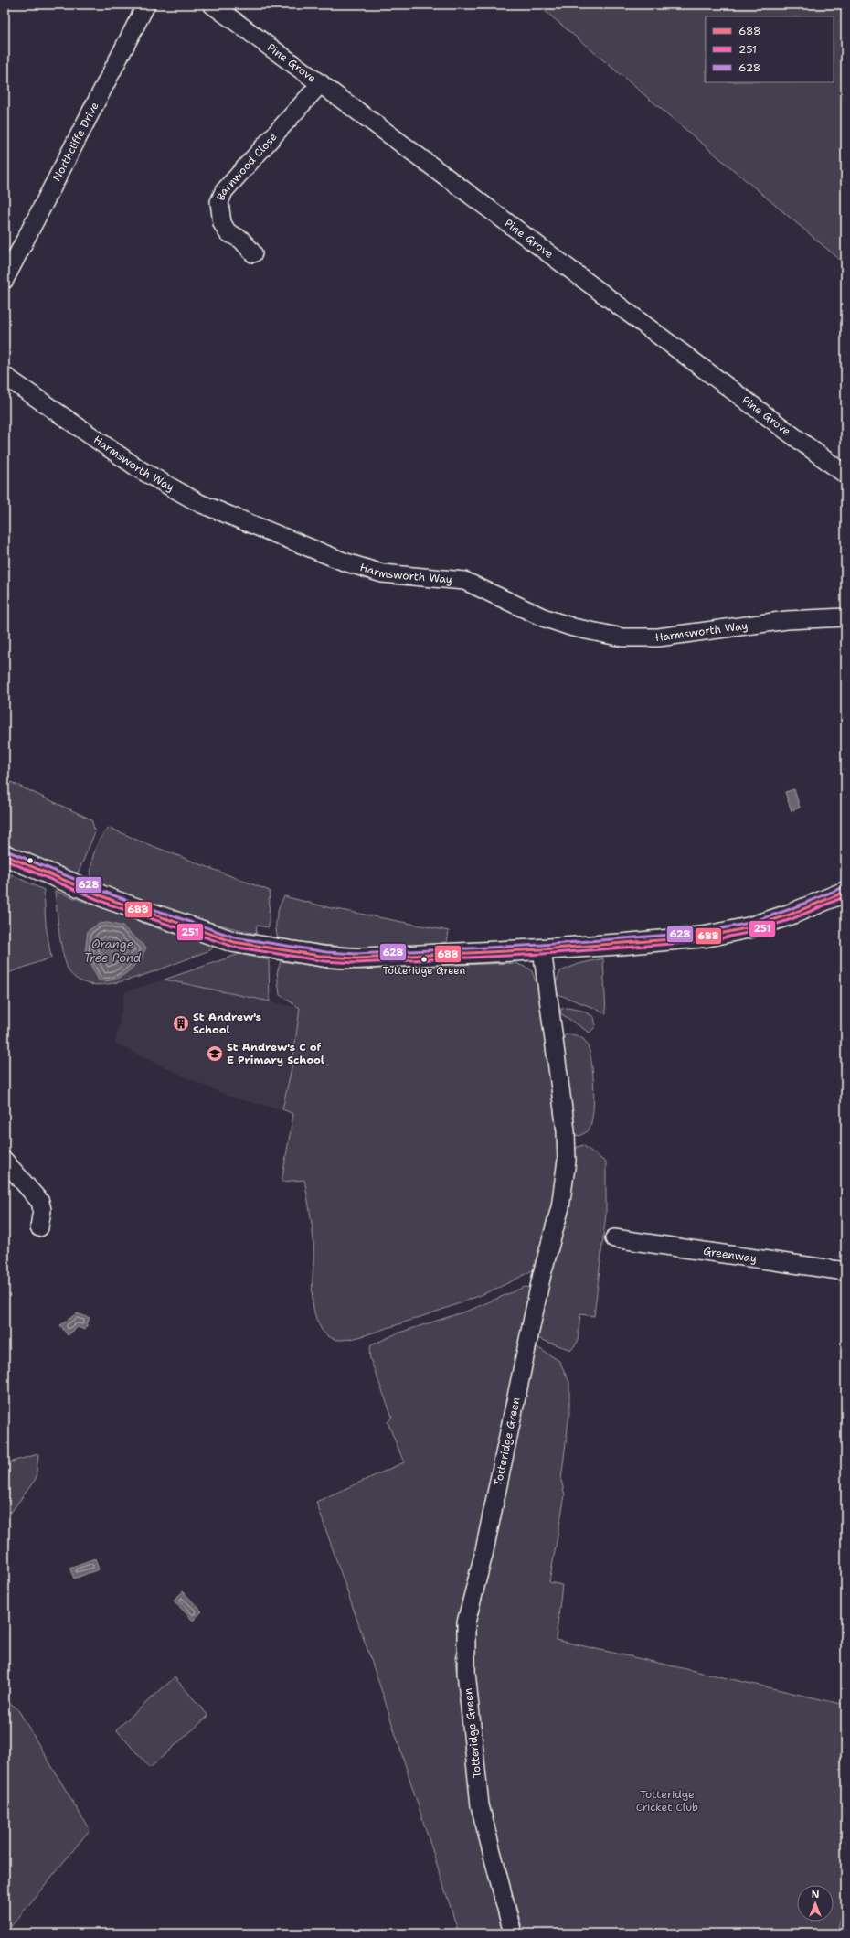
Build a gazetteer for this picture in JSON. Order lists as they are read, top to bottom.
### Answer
{
  "streets": {
    "street": [
      "Pine Grove",
      "Northcliffe Drive",
      "Barnwood Close",
      "Harmsworth Way",
      "Greenway",
      "Totteridge Green"
    ]
  },
  "crossings": [
    ["Pine Grove", "Barnwood Close"]
  ],
  "water": ["Orange Tree Pond"],
  "parks": ["Totteridge Cricket Club"],
  "places": {
    "other": ["Totteridge Green"],
    "building": ["St Andrew's School"],
    "school or university": ["St Andrew's C of E Primary School"]
  },
  "lines": ["transit line 628", "transit line 688", "transit line 251"],
  "legend": ["688", "251", "628"],
  "north": "top"
}
